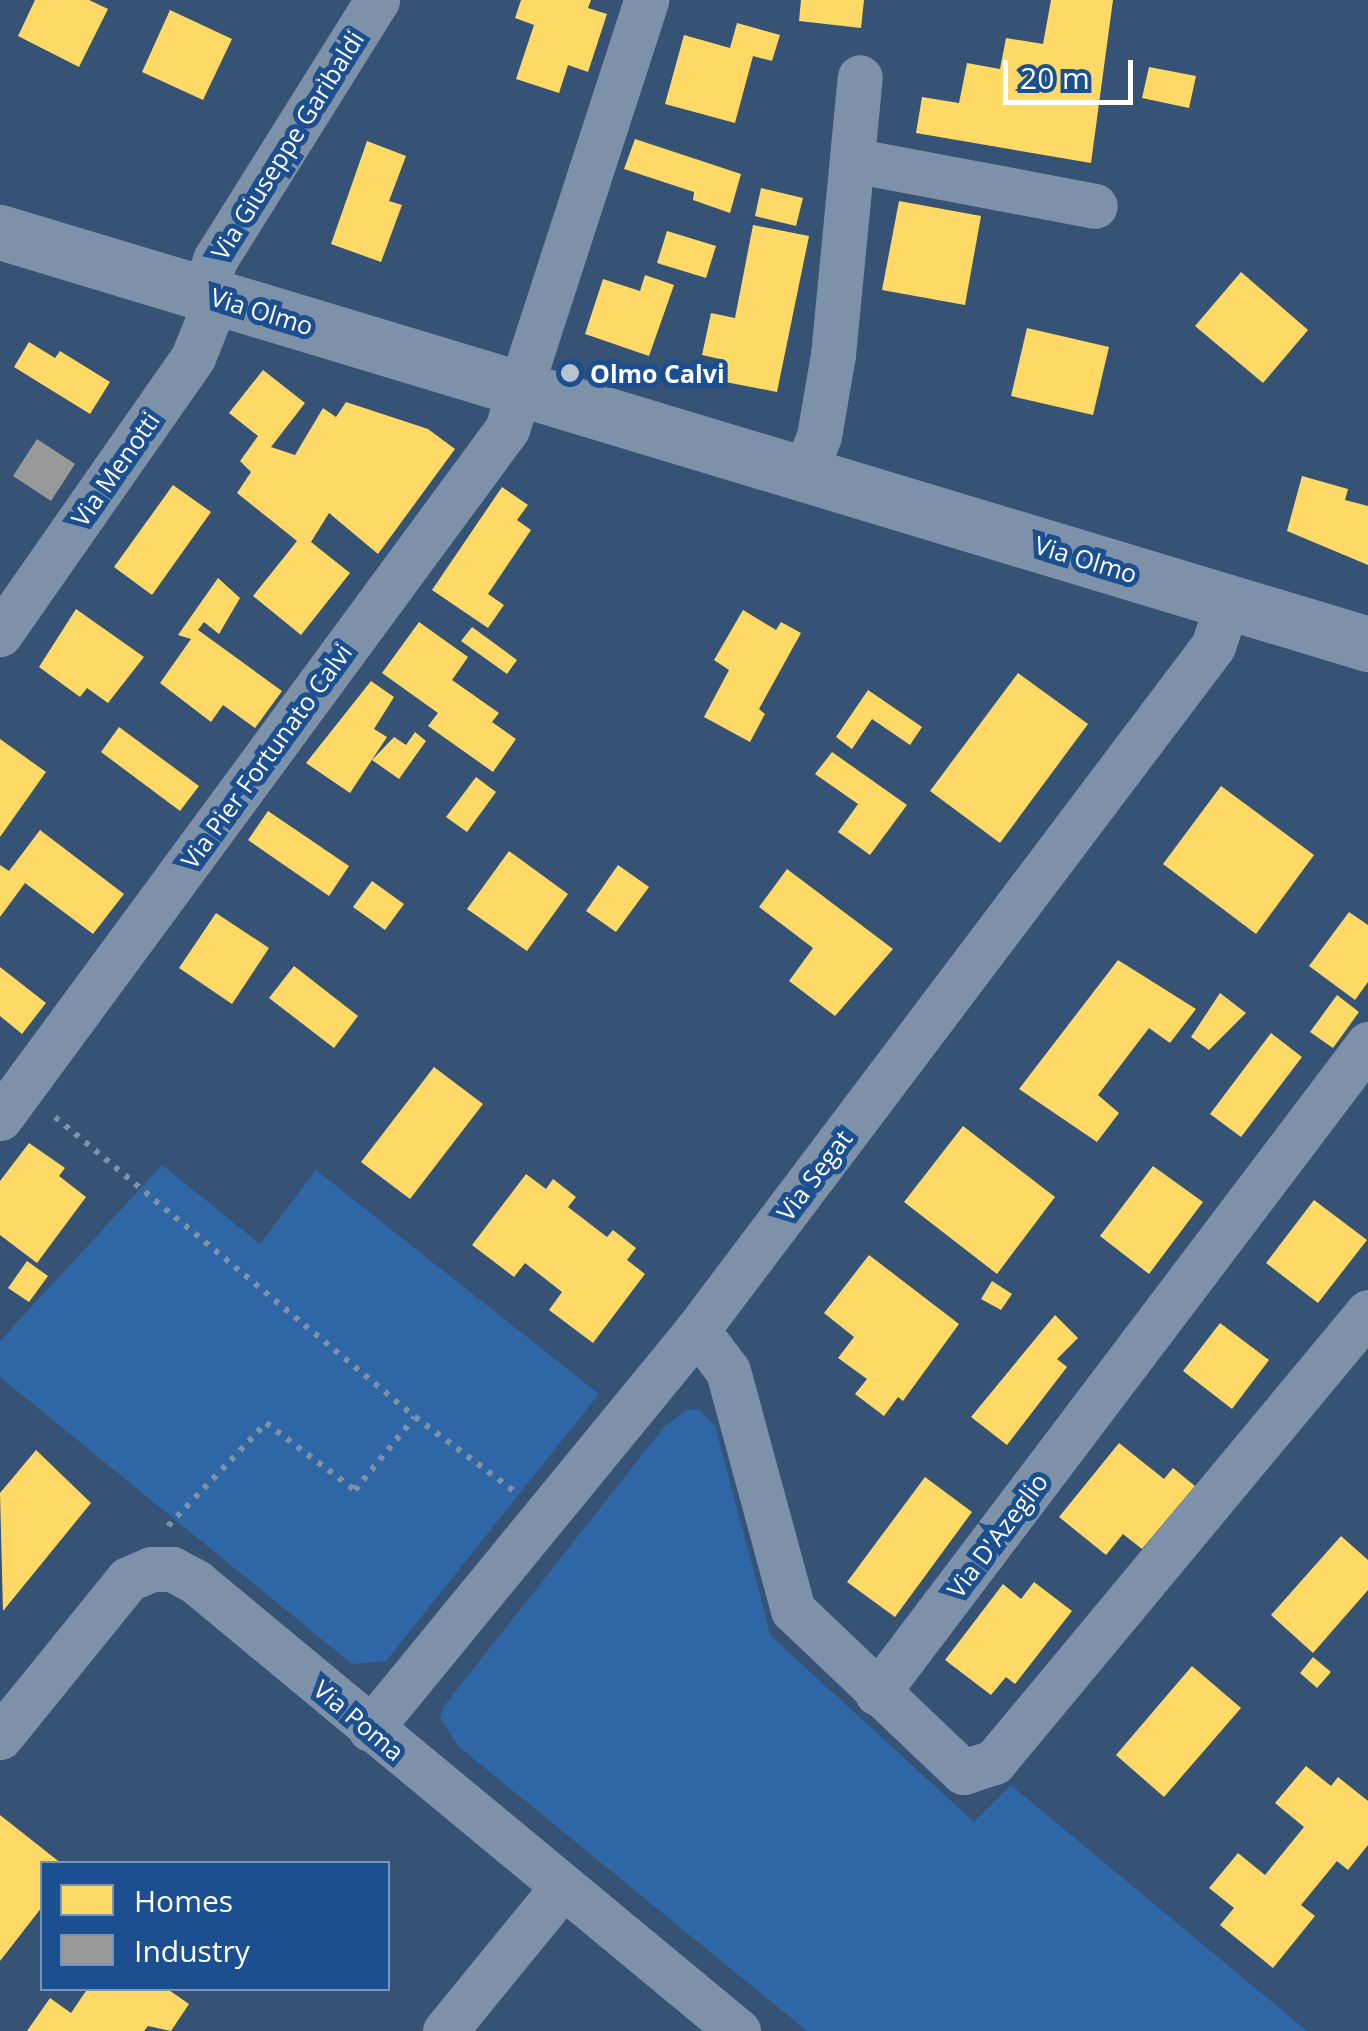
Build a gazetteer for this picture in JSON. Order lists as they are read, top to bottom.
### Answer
{
  "streets": {
    "street": [
      "Via Giuseppe Garibaldi",
      "Via Olmo",
      "Via Menotti",
      "Via Pier Fortunato Calvi",
      "Via Segat",
      "Via D'Azeglio",
      "Via Poma"
    ]
  },
  "crossings": [
    ["Via Giuseppe Garibaldi", "Via Olmo"],
    ["Via Giuseppe Garibaldi", "Via Menotti"],
    ["Via Olmo", "Via Menotti"],
    ["Via Olmo", "Via Pier Fortunato Calvi"],
    ["Via Olmo", "Via Segat"],
    ["Via Segat", "Via Poma"]
  ],
  "places": ["Olmo Calvi"],
  "legend": ["Homes", "Industry"],
  "scale_bar": "20 m"
}
